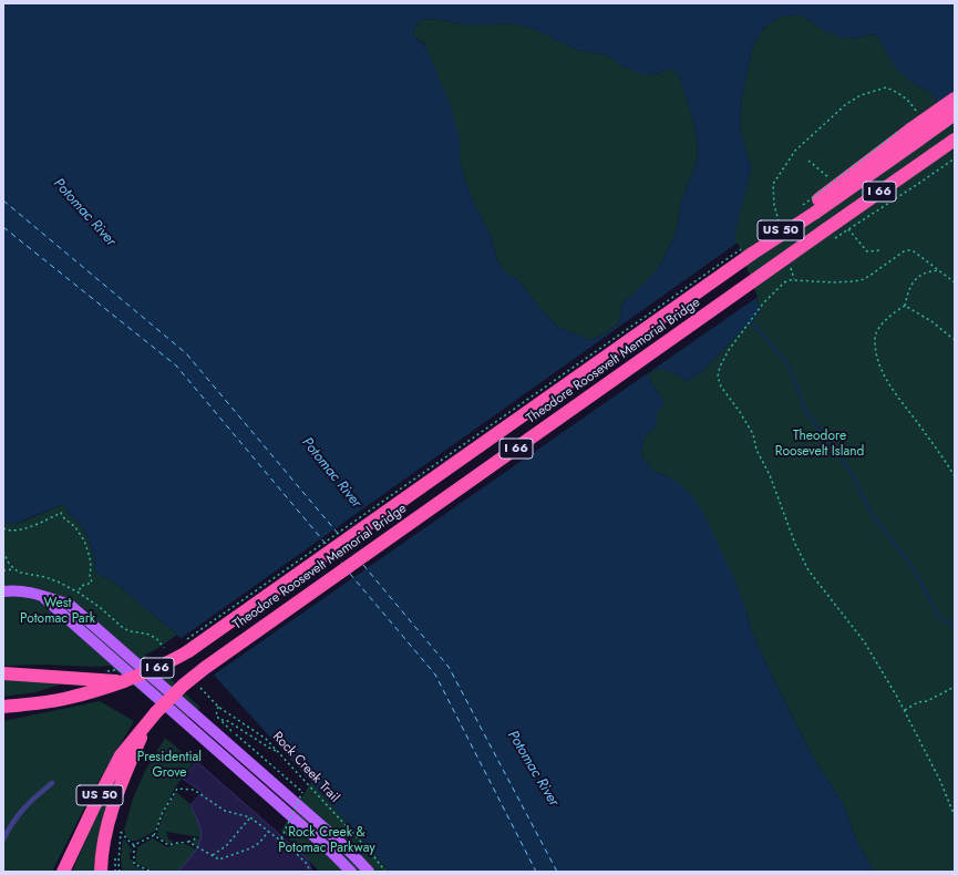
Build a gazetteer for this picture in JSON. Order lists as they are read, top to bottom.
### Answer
{
  "streets": {
    "highway": ["I 66", "US 50", "Theodore Roosevelt Memorial Bridge"],
    "path": ["Rock Creek Trail"]
  },
  "crossings": [
    ["I 66", "US 50"],
    ["I 66", "Theodore Roosevelt Memorial Bridge"],
    ["US 50", "Theodore Roosevelt Memorial Bridge"]
  ],
  "water": ["Potomac River"],
  "parks": [
    "Theodore Roosevelt Island",
    "West Potomac Park",
    "Presidential Grove",
    "Rock Creek & Potomac Parkway"
  ]
}
